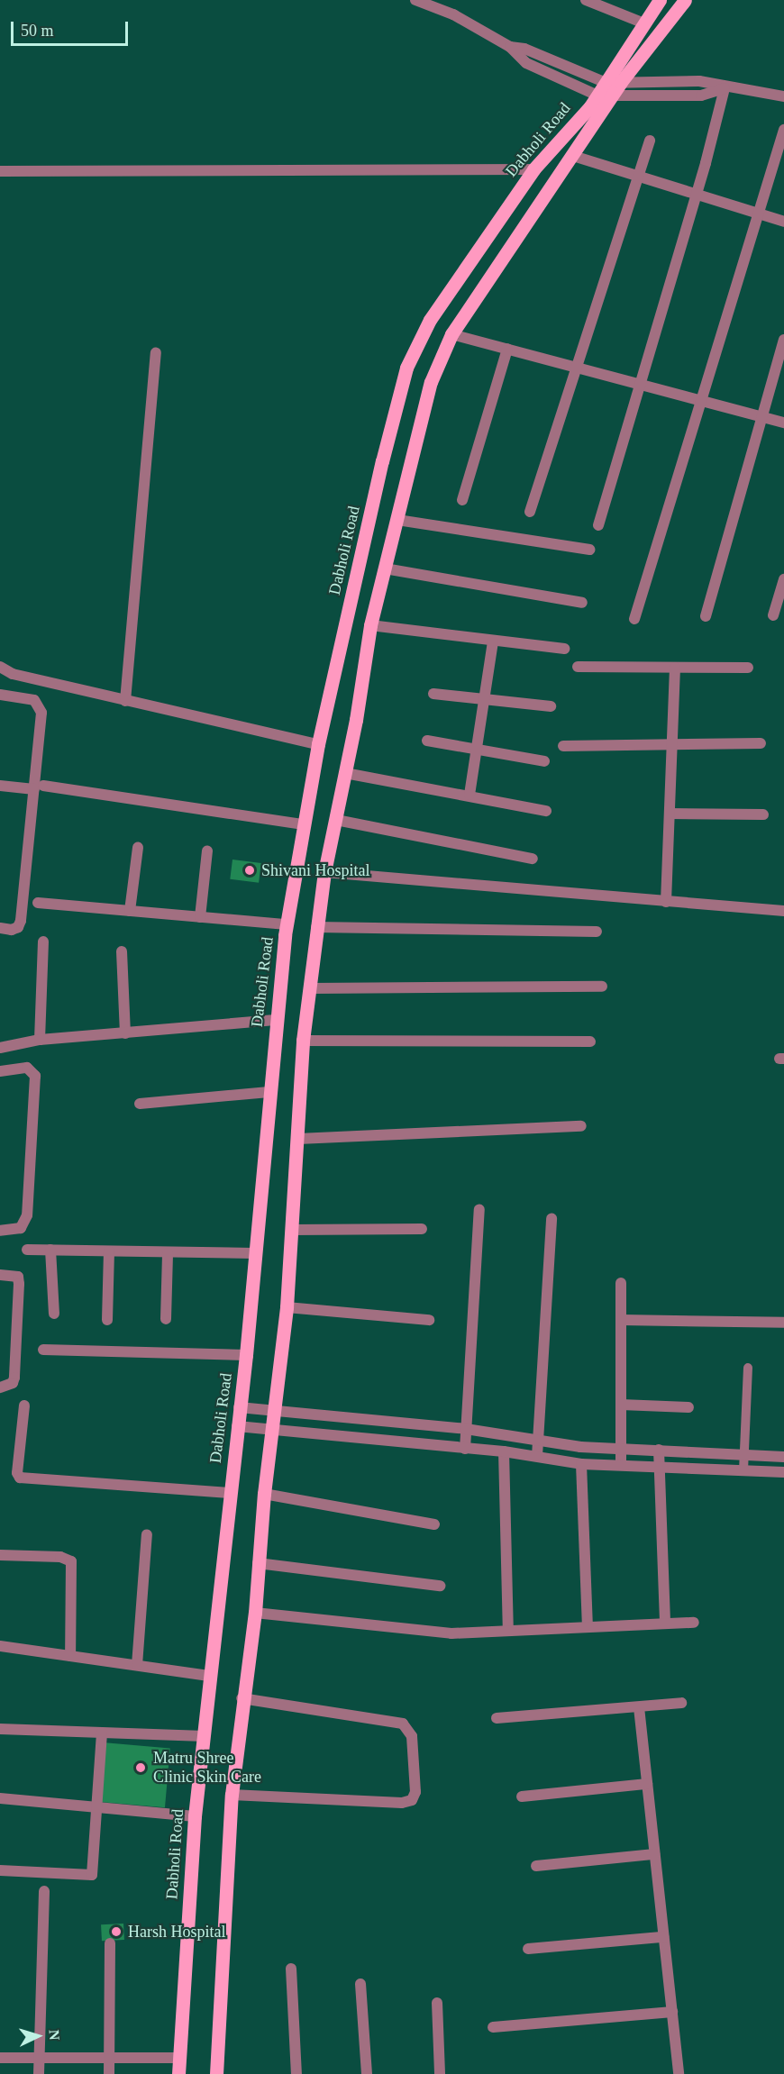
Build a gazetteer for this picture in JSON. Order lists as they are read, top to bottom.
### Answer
{
  "streets": {
    "main road": ["Dabholi Road"]
  },
  "places": ["Shivani Hospital", "Matru Shree Clinic Skin Care", "Harsh Hospital"],
  "scale_bar": "50 m",
  "north": "right"
}
